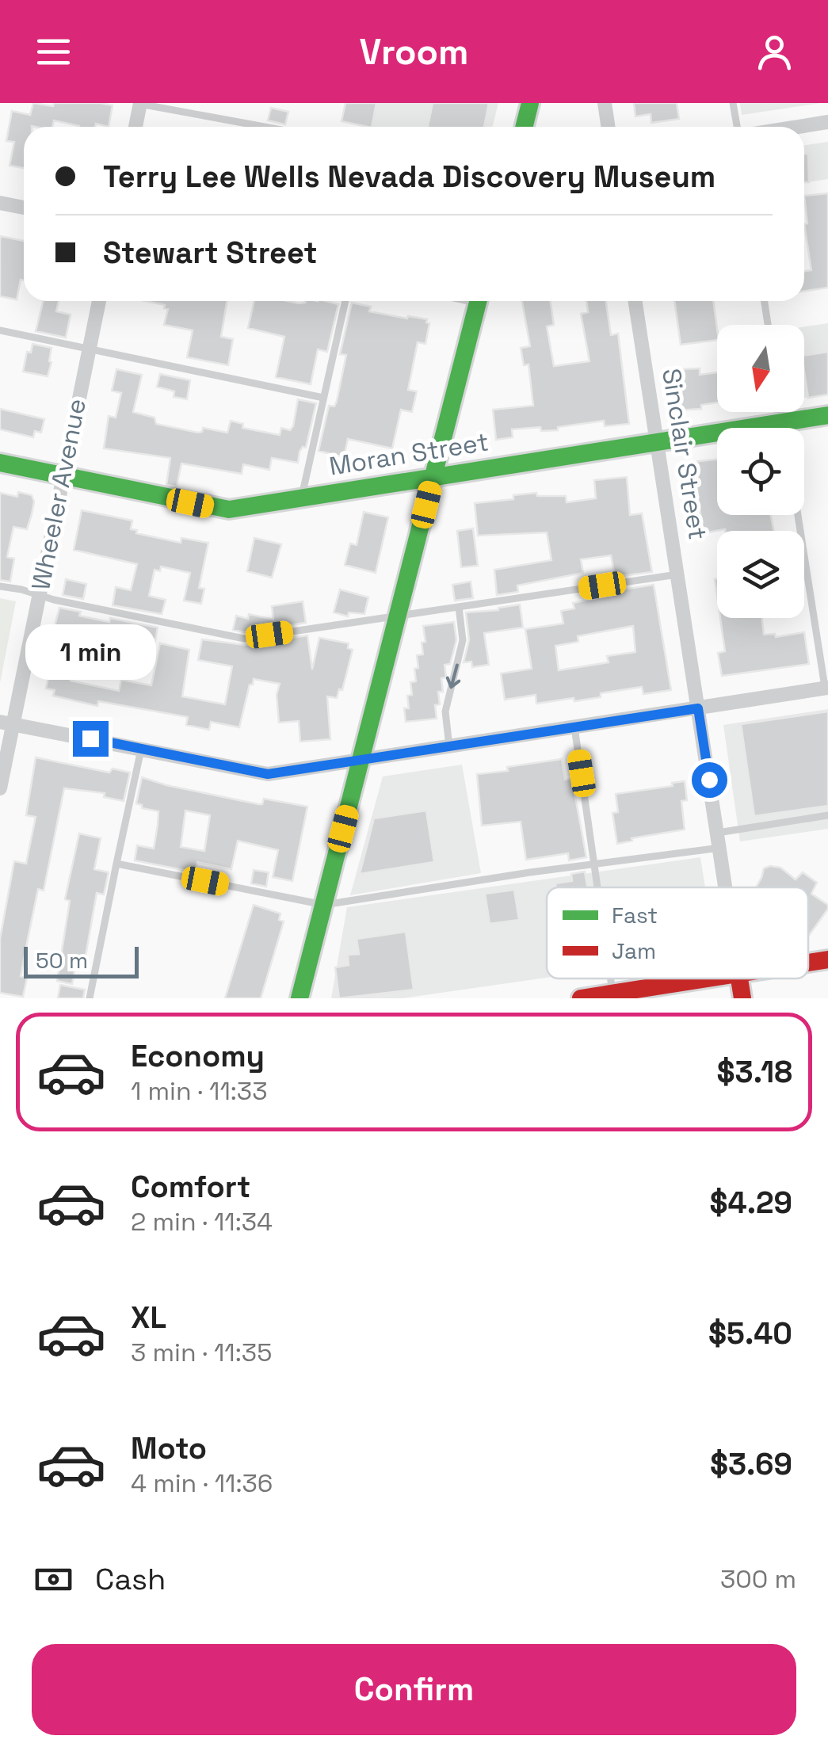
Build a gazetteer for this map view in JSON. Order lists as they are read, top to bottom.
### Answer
{
  "streets": {
    "street": ["Moran Street", "Sinclair Street", "Wheeler Avenue"]
  },
  "crossings": [
    ["Moran Street", "Sinclair Street"],
    ["Moran Street", "Wheeler Avenue"]
  ],
  "legend": ["Fast", "Jam"],
  "scale_bar": "50 m",
  "north": "bottom",
  "page": {
    "header": "Vroom",
    "banner": ["Terry Lee Wells Nevada Discovery Museum", "Stewart Street"],
    "bubble": "1 min",
    "scale": "50 m",
    "list": [
      {
        "name": "Economy",
        "note": "1 min · 11:33",
        "value": "$3.18"
      },
      {
        "name": "Comfort",
        "note": "2 min · 11:34",
        "value": "$4.29"
      },
      {
        "name": "XL",
        "note": "3 min · 11:35",
        "value": "$5.40"
      },
      {
        "name": "Moto",
        "note": "4 min · 11:36",
        "value": "$3.69"
      }
    ],
    "pay": ["Cash", "300 m"],
    "buttons": "Confirm"
  }
}
